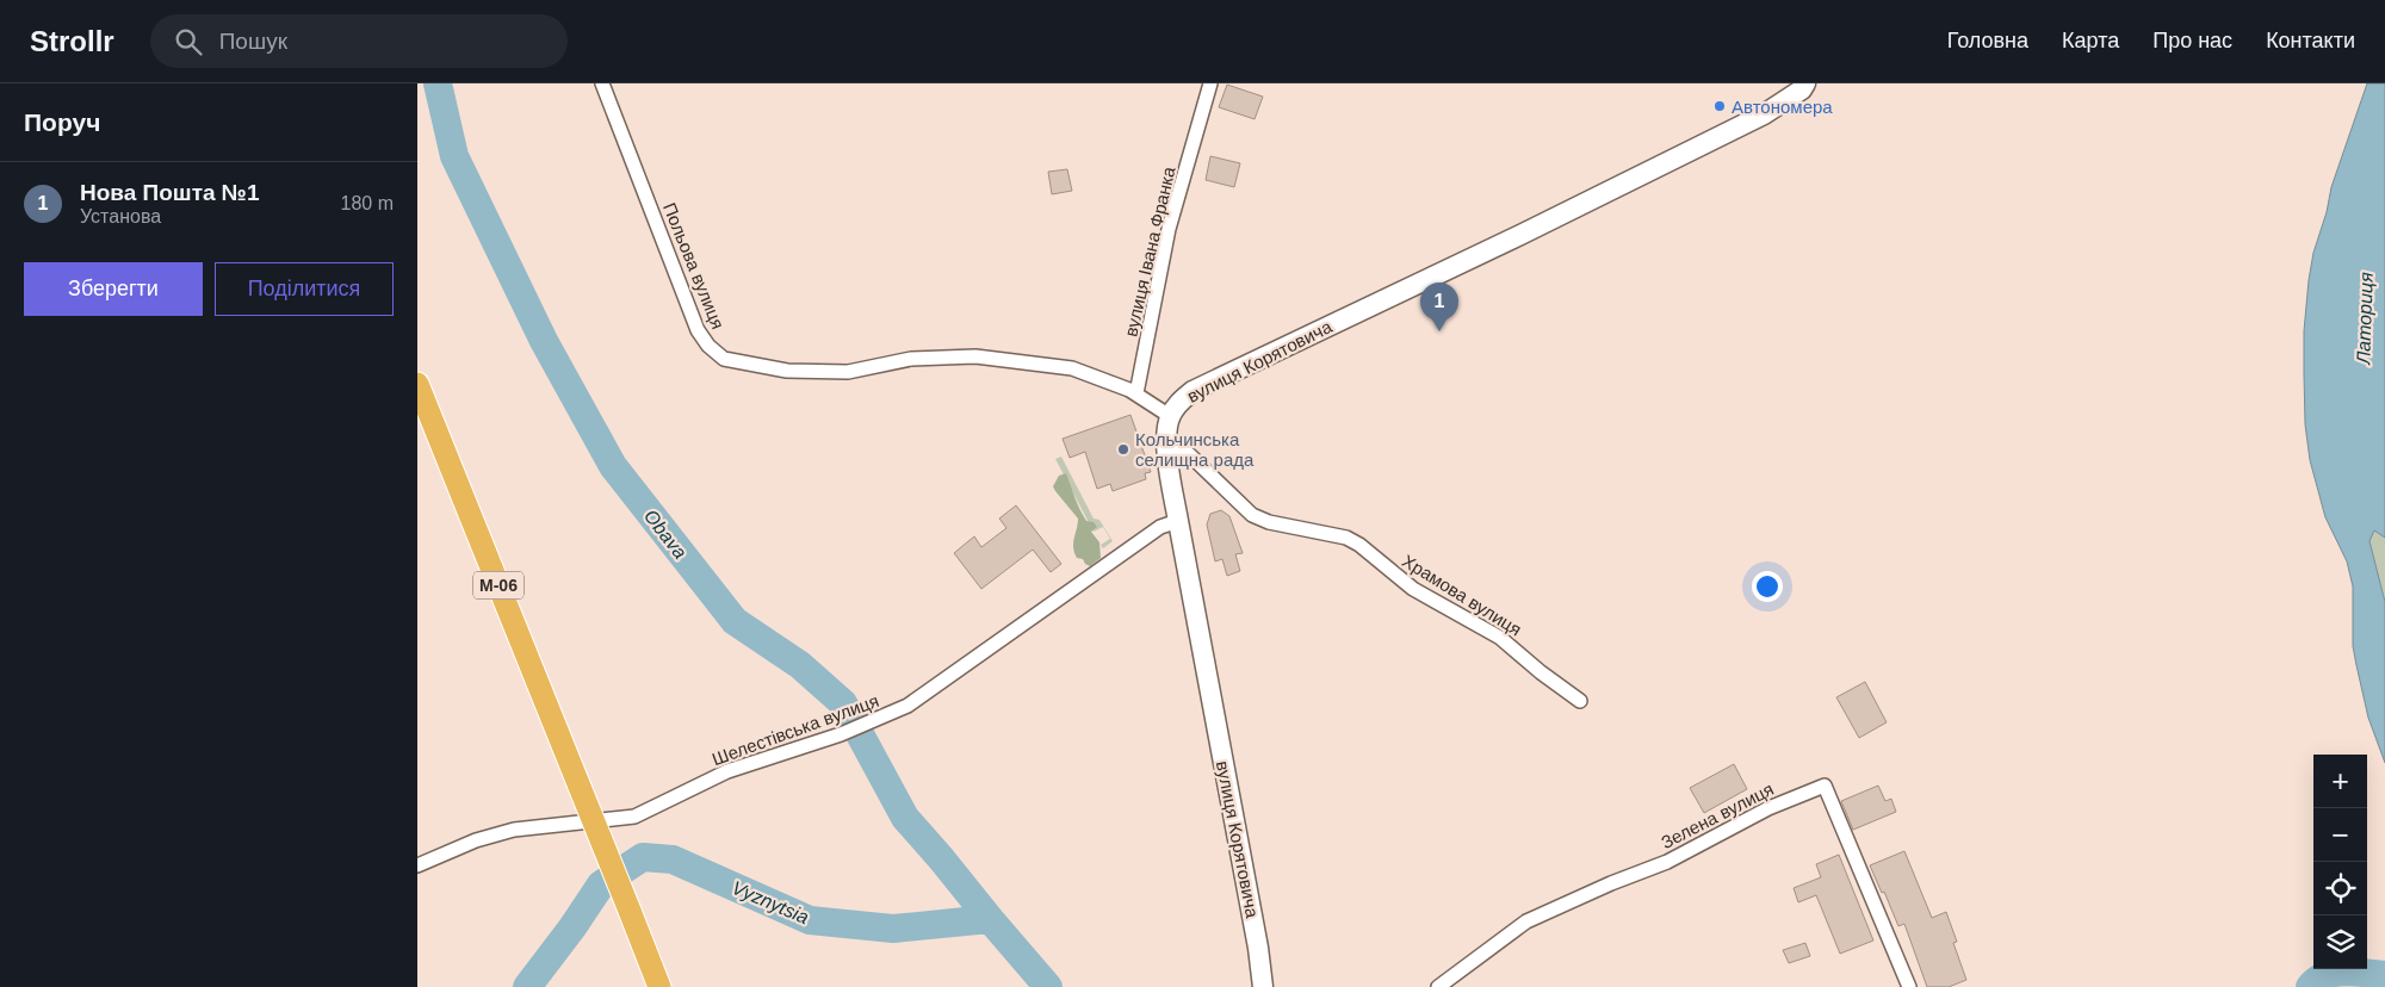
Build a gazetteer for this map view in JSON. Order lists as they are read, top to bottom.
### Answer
{
  "streets": {
    "highway": ["М-06"],
    "main road": ["вулиця Корятовича"],
    "street": [
      "вулиця Івана Франка",
      "Польова вулиця",
      "Храмова вулиця",
      "Шелестівська вулиця",
      "Зелена вулиця"
    ]
  },
  "crossings": [
    ["вулиця Івана Франка", "Польова вулиця"],
    ["Польова вулиця", "вулиця Корятовича"],
    ["вулиця Корятовича", "Храмова вулиця"],
    ["вулиця Корятовича", "Шелестівська вулиця"]
  ],
  "water": ["Латориця", "Obava", "Vyznytsia"],
  "places": ["Автономера", "Кольчинська селищна рада"],
  "page": {
    "header": "Strollr",
    "search": "Пошук",
    "nav": [
      "Головна",
      "Карта",
      "Про нас",
      "Контакти"
    ],
    "heading": "Поруч",
    "list": [
      {
        "mark": "1",
        "name": "Нова Пошта №1",
        "note": "Установа",
        "value": "180 m"
      }
    ],
    "buttons": ["Зберегти", "Поділитися"],
    "pins": "1",
    "map_buttons": ["+", "−"]
  }
}
